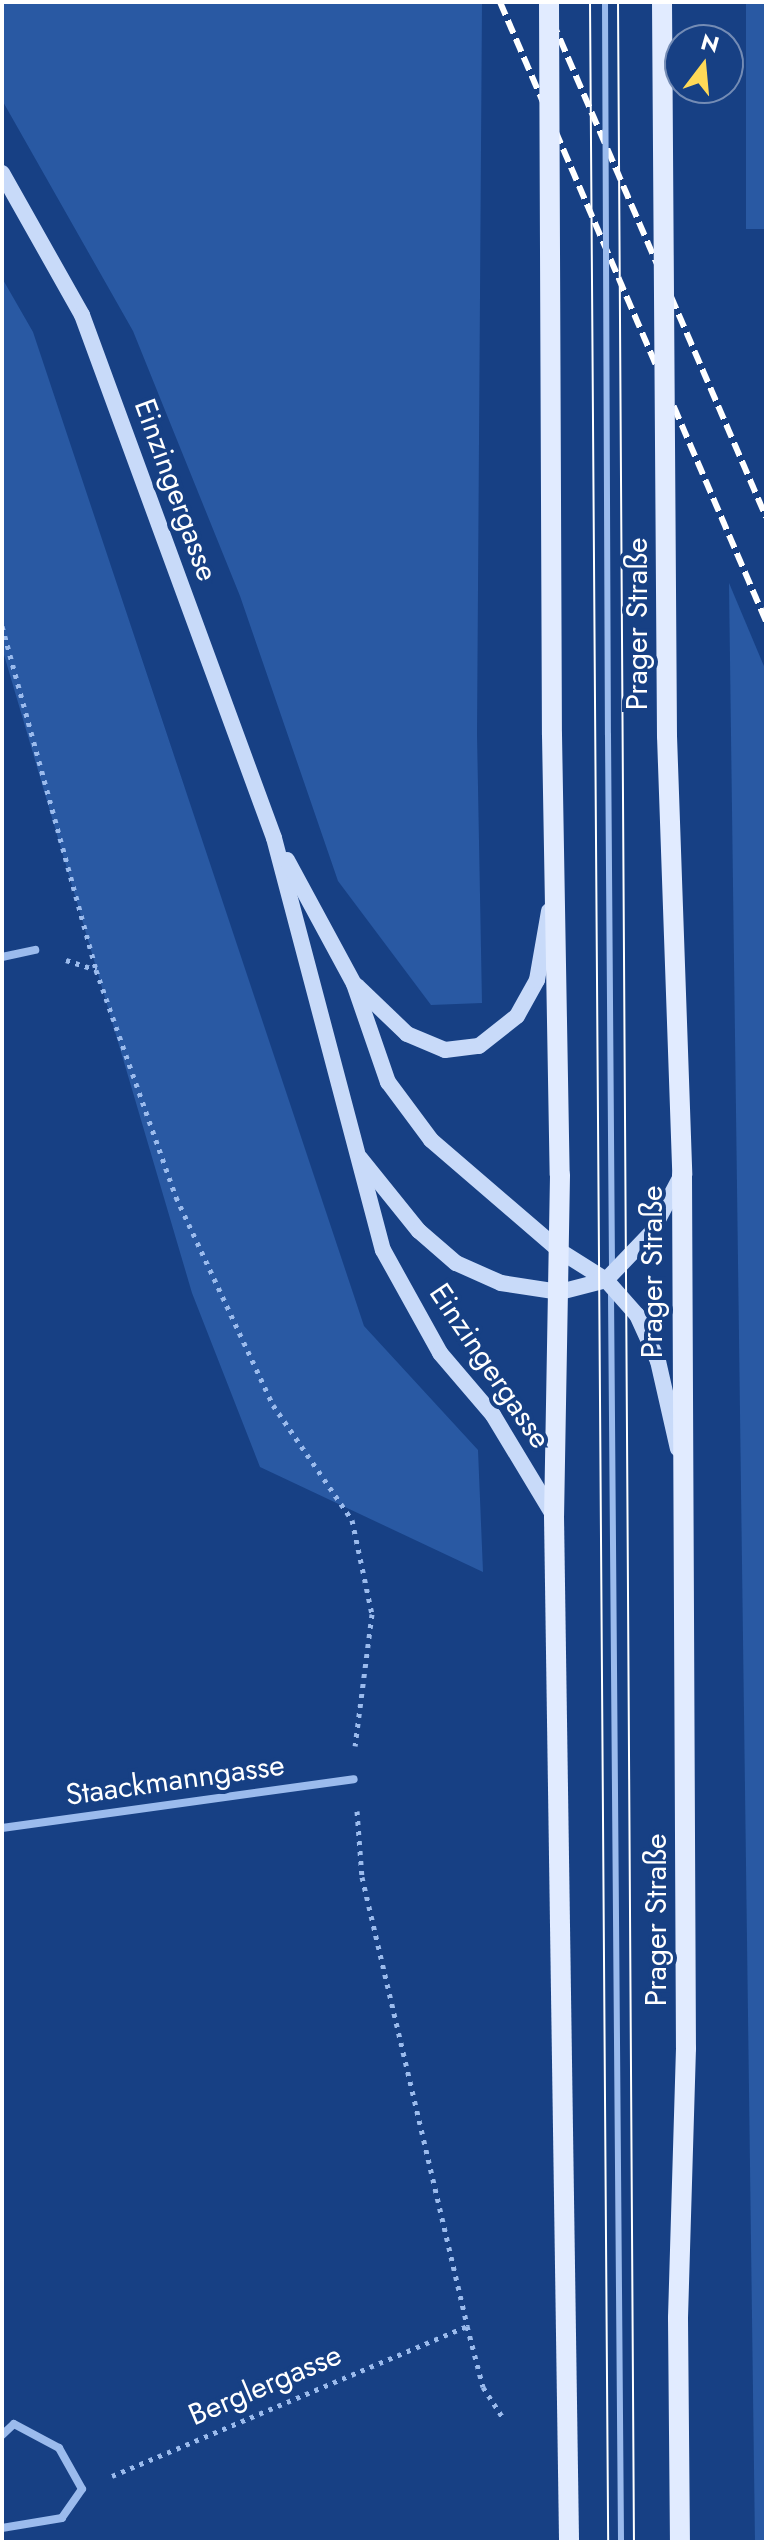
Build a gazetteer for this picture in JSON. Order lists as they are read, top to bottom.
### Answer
{
  "streets": {
    "main road": ["Einzingergasse", "Prager Straße"],
    "street": ["Staackmanngasse"],
    "path": ["Berglergasse"]
  },
  "crossings": [
    ["Einzingergasse", "Prager Straße"]
  ],
  "north": "top"
}
